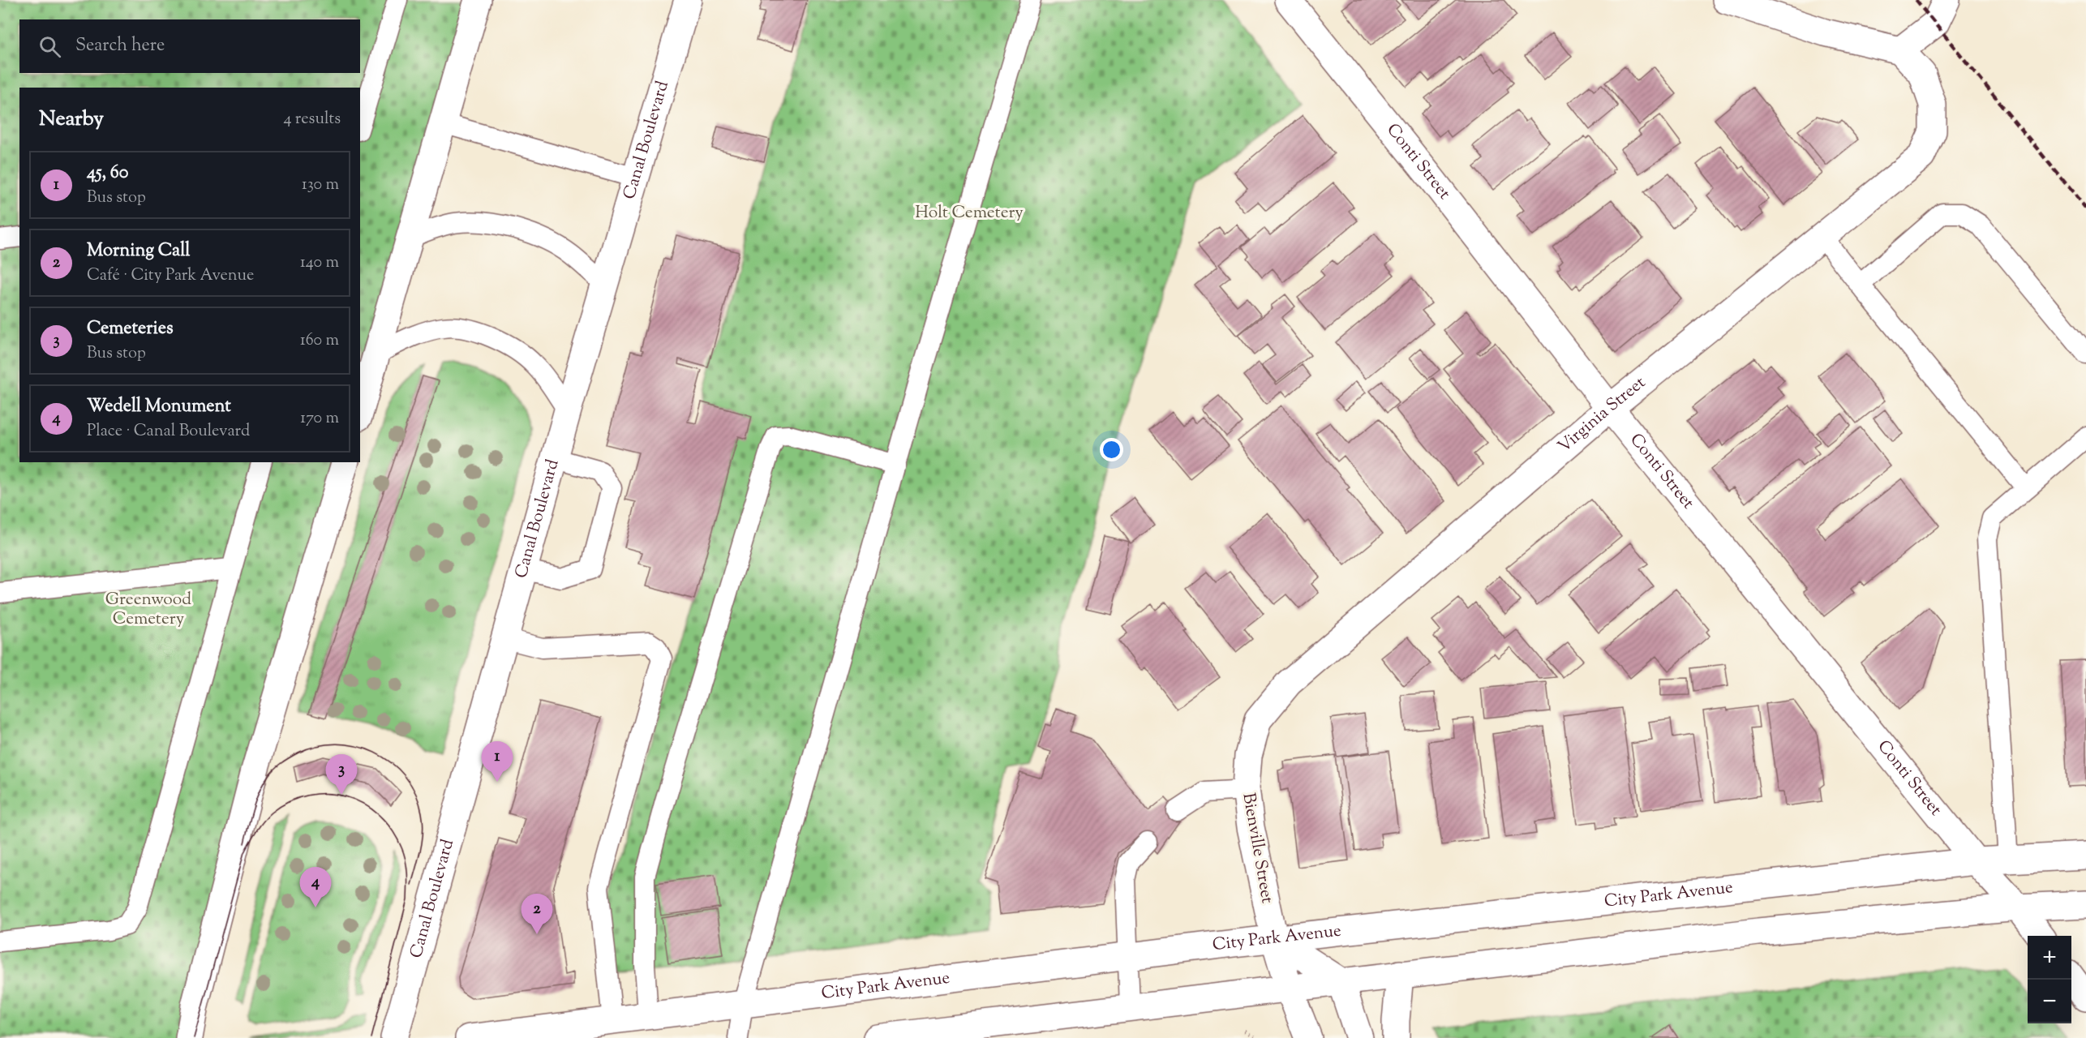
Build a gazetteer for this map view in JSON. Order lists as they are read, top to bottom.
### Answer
{
  "streets": {
    "main road": [
      "Canal Boulevard",
      "Conti Street",
      "Virginia Street",
      "Bienville Street",
      "City Park Avenue"
    ]
  },
  "crossings": [
    ["Conti Street", "Virginia Street"],
    ["Conti Street", "City Park Avenue"],
    ["Virginia Street", "Bienville Street"],
    ["Bienville Street", "City Park Avenue"]
  ],
  "parks": ["Holt Cemetery", "Greenwood Cemetery"],
  "page": {
    "search": "Search here",
    "heading": ["Nearby", "4 results"],
    "list": [
      {
        "mark": "1",
        "name": "45, 60",
        "note": "Bus stop",
        "value": "130 m"
      },
      {
        "mark": "2",
        "name": "Morning Call",
        "note": "Café · City Park Avenue",
        "value": "140 m"
      },
      {
        "mark": "3",
        "name": "Cemeteries",
        "note": "Bus stop",
        "value": "160 m"
      },
      {
        "mark": "4",
        "name": "Wedell Monument",
        "note": "Place · Canal Boulevard",
        "value": "170 m"
      }
    ],
    "pins": [
      "1",
      "3",
      "4",
      "2"
    ],
    "map_buttons": ["+", "−"]
  }
}
